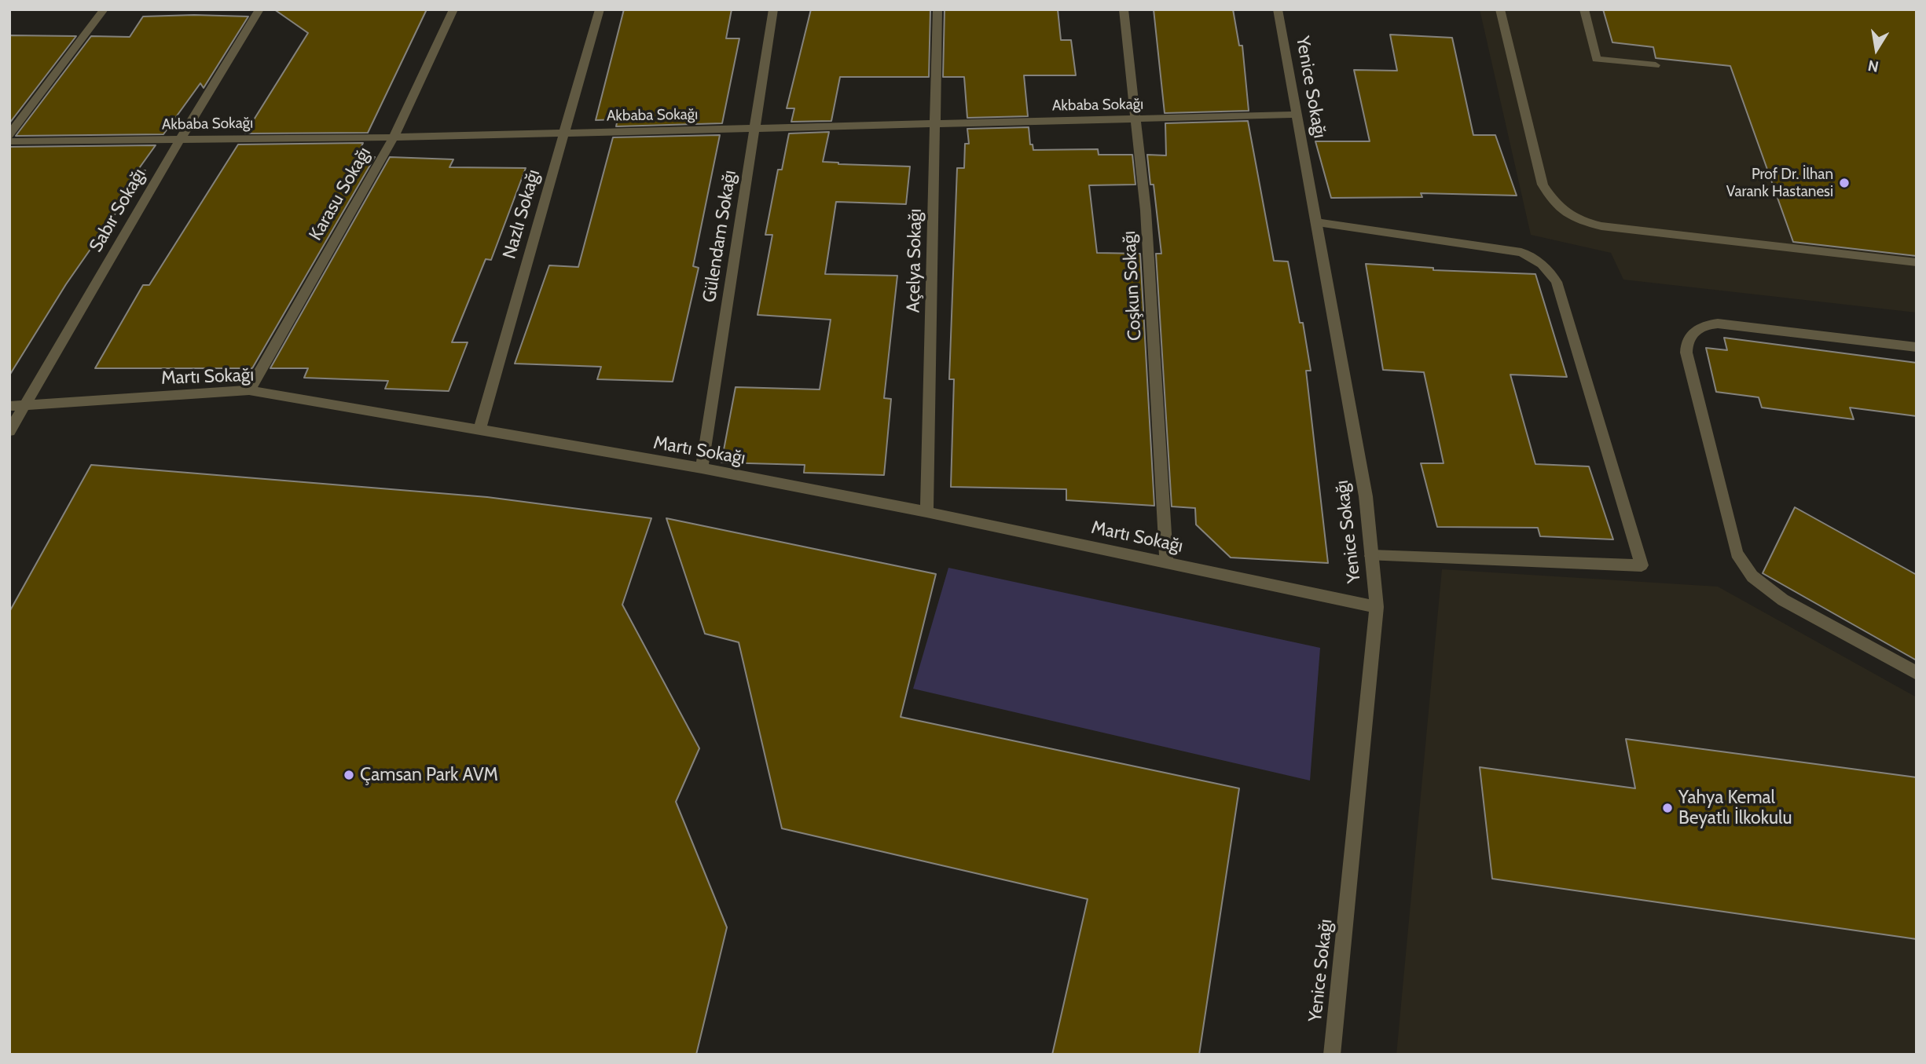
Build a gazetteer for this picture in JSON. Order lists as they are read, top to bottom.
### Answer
{
  "streets": {
    "street": [
      "Yenice Sokağı",
      "Akbaba Sokağı",
      "Karasu Sokağı",
      "Sabır Sokağı",
      "Nazlı Sokağı",
      "Gülendam Sokağı",
      "Açelya Sokağı",
      "Coşkun Sokağı",
      "Martı Sokağı"
    ]
  },
  "crossings": [
    ["Yenice Sokağı", "Akbaba Sokağı"],
    ["Yenice Sokağı", "Martı Sokağı"],
    ["Akbaba Sokağı", "Karasu Sokağı"],
    ["Akbaba Sokağı", "Sabır Sokağı"],
    ["Akbaba Sokağı", "Nazlı Sokağı"],
    ["Akbaba Sokağı", "Gülendam Sokağı"],
    ["Akbaba Sokağı", "Açelya Sokağı"],
    ["Akbaba Sokağı", "Coşkun Sokağı"],
    ["Karasu Sokağı", "Martı Sokağı"],
    ["Sabır Sokağı", "Martı Sokağı"],
    ["Nazlı Sokağı", "Martı Sokağı"],
    ["Gülendam Sokağı", "Martı Sokağı"],
    ["Açelya Sokağı", "Martı Sokağı"],
    ["Coşkun Sokağı", "Martı Sokağı"]
  ],
  "places": ["Prof Dr. İlhan Varank Hastanesi", "Çamsan Park AVM", "Yahya Kemal Beyatlı İlkokulu"],
  "north": "bottom"
}
